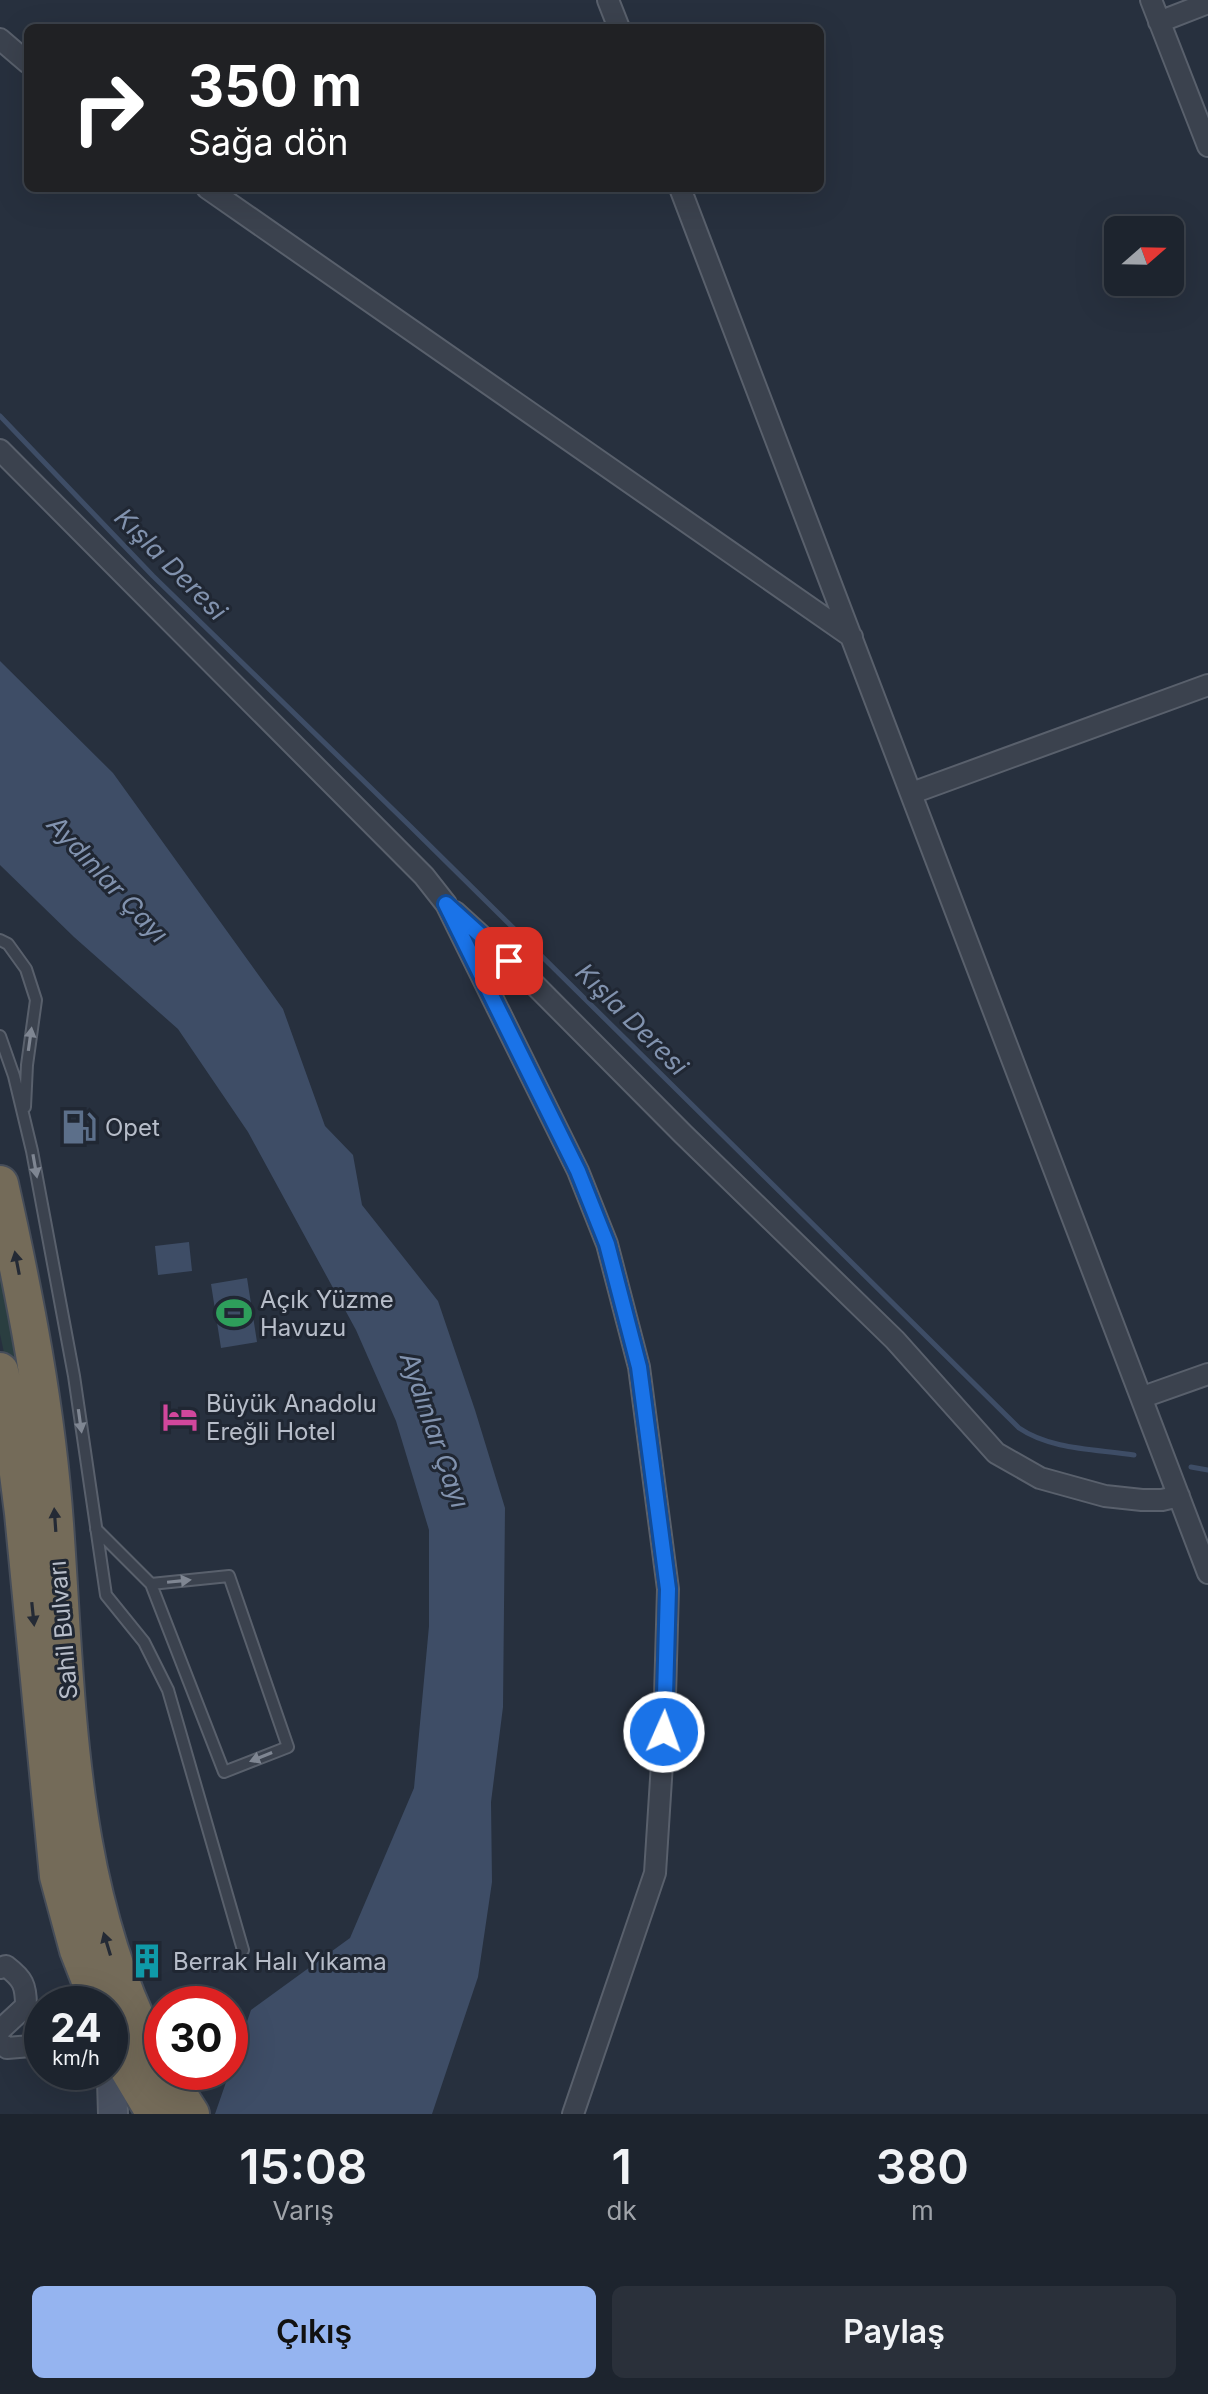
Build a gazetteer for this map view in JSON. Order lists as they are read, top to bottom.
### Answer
{
  "streets": {
    "highway": ["Sahil Bulvarı"]
  },
  "water": ["Kışla Deresi", "Aydınlar Çayı"],
  "places": {
    "fuel station": ["Opet"],
    "sports": ["Açık Yüzme Havuzu"],
    "hotel": ["Büyük Anadolu Ereğli Hotel"],
    "building": ["Berrak Halı Yıkama"]
  },
  "north": "right",
  "page": {
    "turn": ["350 m", "Sağa dön"],
    "speed": "24 km/h",
    "limit": "30",
    "eta": [
      "15:08",
      "Varış",
      "1",
      "dk",
      "380",
      "m"
    ],
    "buttons": ["Çıkış", "Paylaş"]
  }
}
